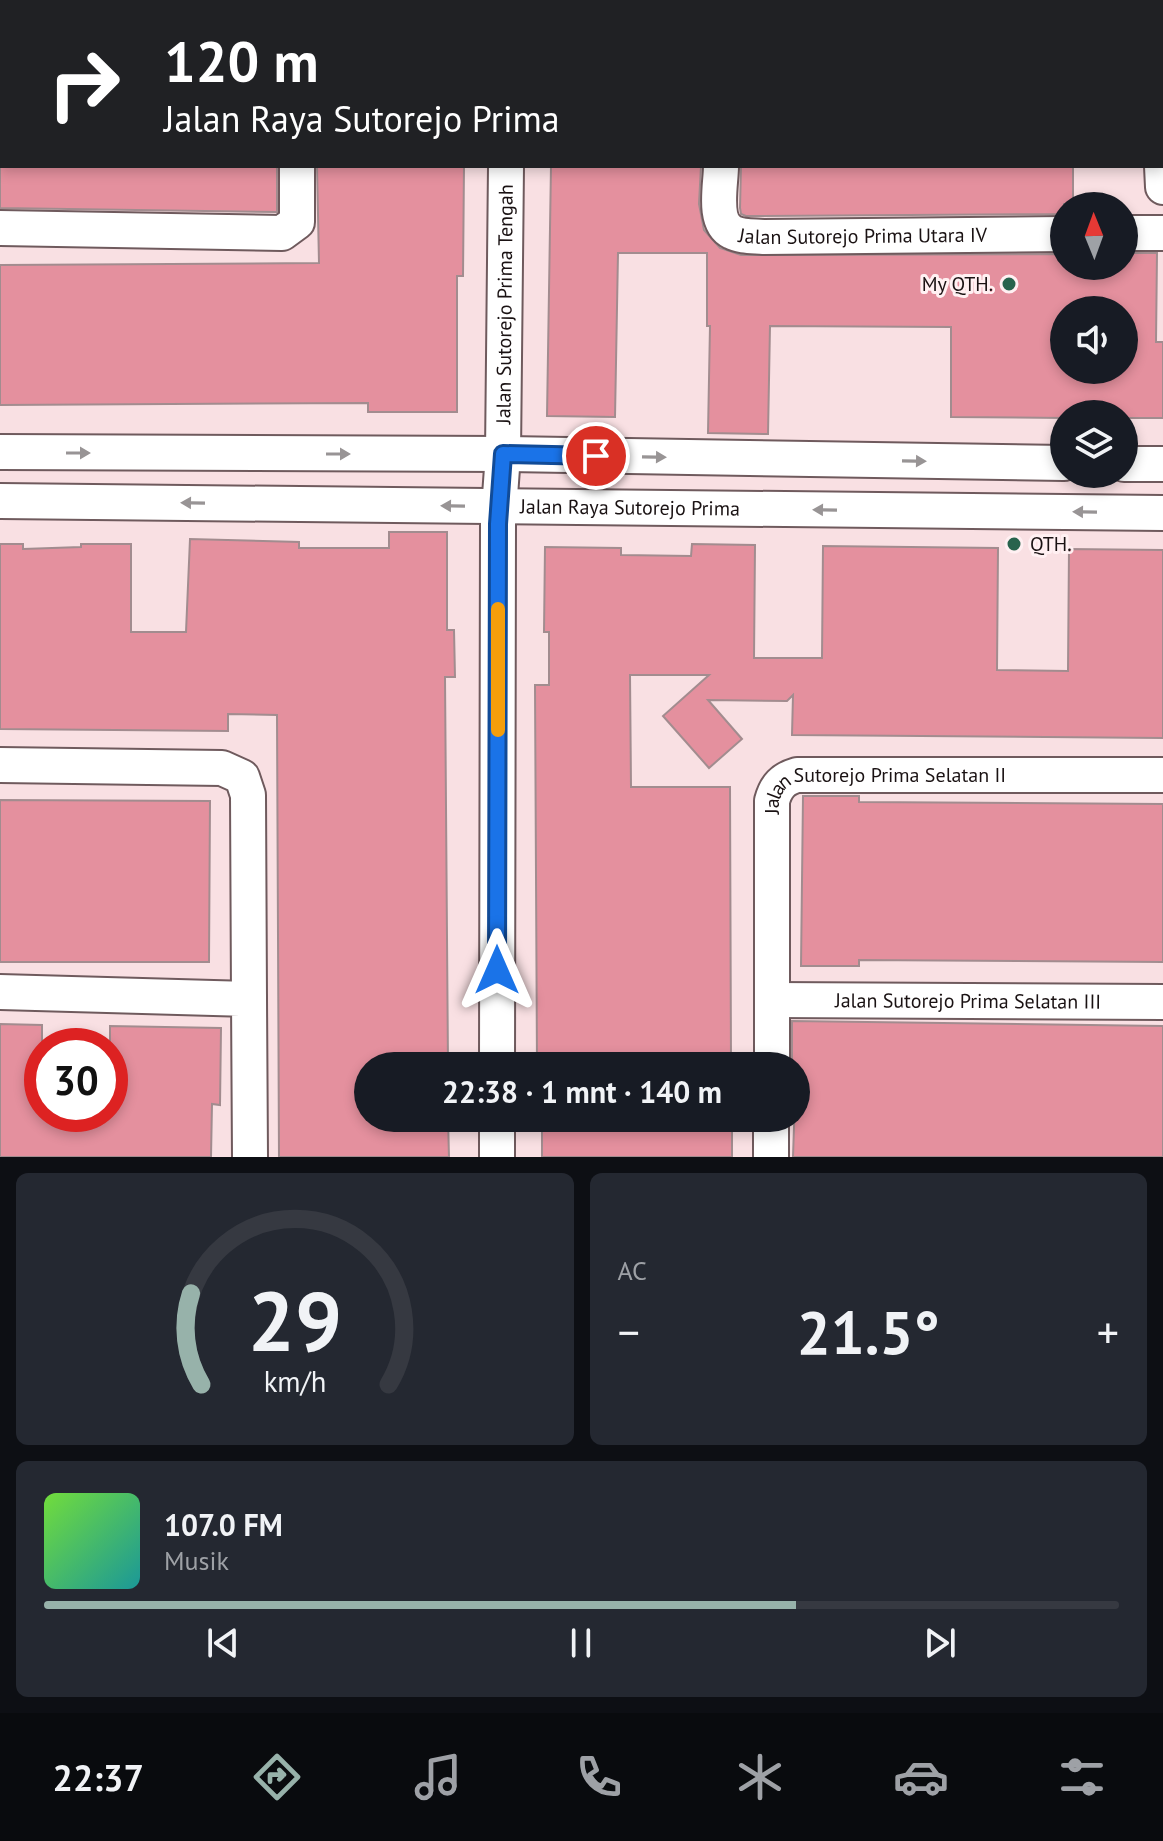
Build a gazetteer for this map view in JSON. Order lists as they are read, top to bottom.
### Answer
{
  "streets": {
    "street": [
      "Jalan Sutorejo Prima Utara IV",
      "Jalan Sutorejo Prima Tengah",
      "Jalan Raya Sutorejo Prima",
      "Jalan Sutorejo Prima Selatan II",
      "Jalan Sutorejo Prima Selatan III"
    ]
  },
  "crossings": [
    ["Jalan Sutorejo Prima Tengah", "Jalan Raya Sutorejo Prima"],
    ["Jalan Sutorejo Prima Selatan II", "Jalan Sutorejo Prima Selatan III"]
  ],
  "places": ["My QTH.", "QTH."],
  "north": "top",
  "page": {
    "turn": ["120 m", "Jalan Raya Sutorejo Prima"],
    "limit": "30",
    "trip": "22:38 · 1 mnt · 140 m",
    "tile": "AC",
    "heat": ["−", "21.5°", "+"],
    "song": ["107.0 FM", "Musik"],
    "tabs": "22:37",
    "gauge": ["29", "km/h"]
  }
}
